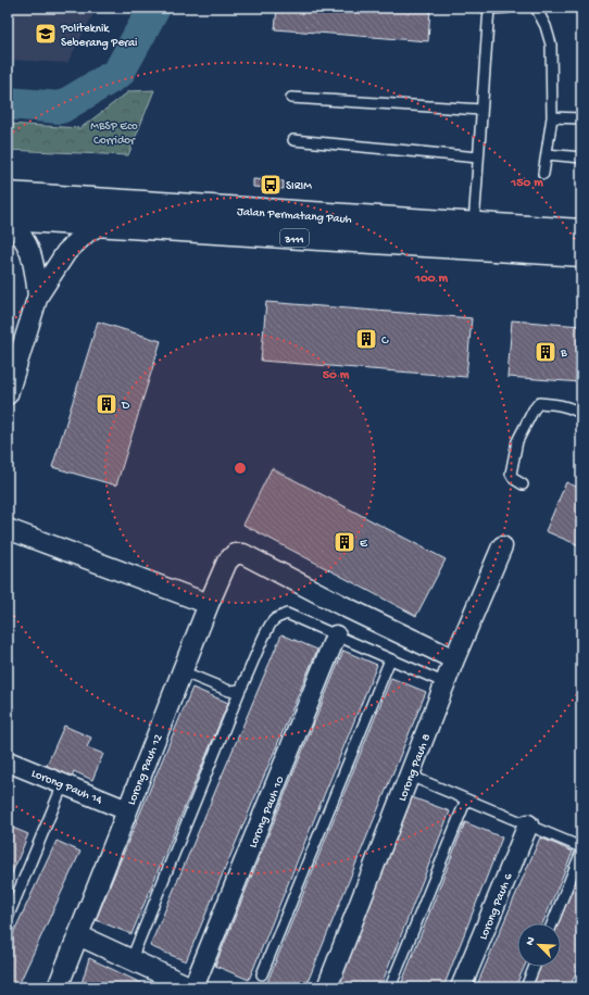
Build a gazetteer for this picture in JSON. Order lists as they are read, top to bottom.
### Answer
{
  "streets": {
    "main road": ["Jalan Permatang Pauh", "3111"],
    "street": [
      "Lorong Pauh 8",
      "Lorong Pauh 12",
      "Lorong Pauh 14",
      "Lorong Pauh 10",
      "Lorong Pauh 6"
    ]
  },
  "crossings": [
    ["Lorong Pauh 8", "Lorong Pauh 12"],
    ["Lorong Pauh 12", "Lorong Pauh 14"]
  ],
  "parks": ["MBSP Eco Corridor"],
  "places": {
    "school or university": ["Politeknik Seberang Perai"],
    "bus stop": ["SIRIM"],
    "building": [
      "C",
      "B",
      "D",
      "E"
    ]
  },
  "north": "top left",
  "rings": ["150 m", "100 m", "50 m"]
}
